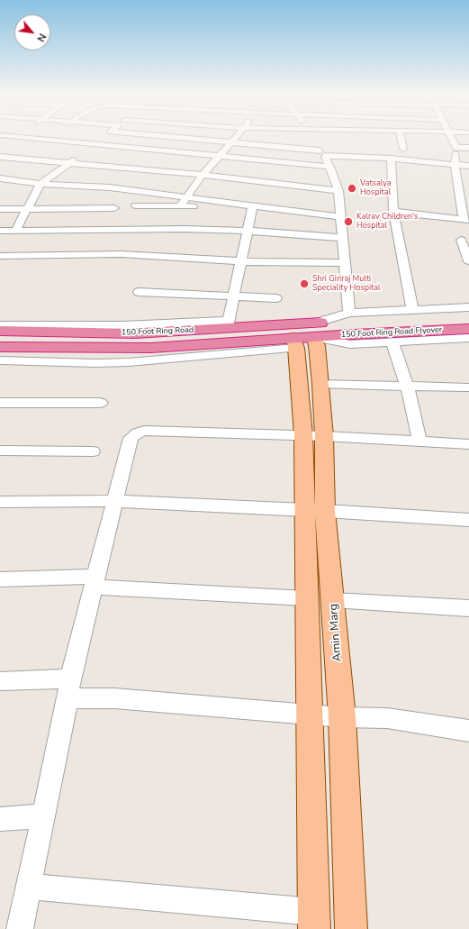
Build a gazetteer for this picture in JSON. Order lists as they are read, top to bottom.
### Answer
{
  "streets": {
    "highway": ["150 Foot Ring Road", "150 Foot Ring Road Flyover"],
    "main road": ["Amin Marg"]
  },
  "crossings": [
    ["150 Foot Ring Road", "150 Foot Ring Road Flyover"],
    ["150 Foot Ring Road", "Amin Marg"],
    ["150 Foot Ring Road Flyover", "Amin Marg"]
  ],
  "places": ["Vatsalya Hospital", "Kalrav Children's Hospital", "Shri Giriraj Multi Speciality Hospital"],
  "north": "bottom right"
}
